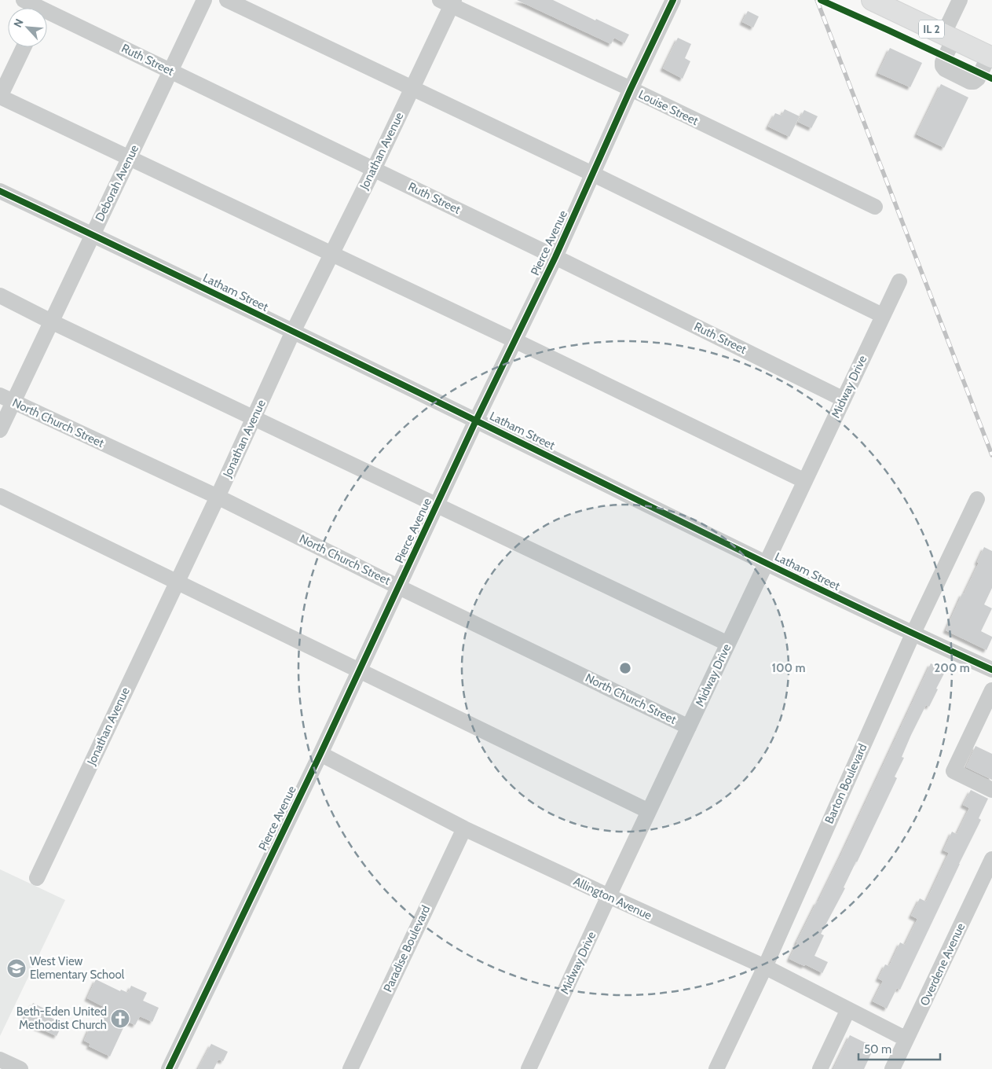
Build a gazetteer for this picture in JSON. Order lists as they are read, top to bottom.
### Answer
{
  "streets": {
    "main road": ["IL 2"],
    "street": [
      "Ruth Street",
      "Louise Street",
      "Jonathan Avenue",
      "Deborah Avenue",
      "Pierce Avenue",
      "Latham Street",
      "Midway Drive",
      "North Church Street",
      "Barton Boulevard",
      "Allington Avenue",
      "Paradise Boulevard",
      "Overdene Avenue"
    ]
  },
  "crossings": [
    ["Ruth Street", "Jonathan Avenue"],
    ["Ruth Street", "Deborah Avenue"],
    ["Ruth Street", "Pierce Avenue"],
    ["Ruth Street", "Midway Drive"],
    ["Louise Street", "Jonathan Avenue"],
    ["Louise Street", "Pierce Avenue"],
    ["Jonathan Avenue", "Latham Street"],
    ["Jonathan Avenue", "North Church Street"],
    ["Deborah Avenue", "Latham Street"],
    ["Deborah Avenue", "North Church Street"],
    ["Pierce Avenue", "Latham Street"],
    ["Pierce Avenue", "North Church Street"],
    ["Pierce Avenue", "Allington Avenue"],
    ["Latham Street", "Midway Drive"],
    ["Latham Street", "Barton Boulevard"],
    ["Midway Drive", "North Church Street"],
    ["Midway Drive", "Allington Avenue"],
    ["Barton Boulevard", "Allington Avenue"],
    ["Allington Avenue", "Paradise Boulevard"],
    ["Allington Avenue", "Overdene Avenue"]
  ],
  "places": {
    "school or university": ["West View Elementary School"],
    "church": ["Beth-Eden United Methodist Church"]
  },
  "scale_bar": "50 m",
  "north": "top left",
  "rings": ["100 m", "200 m"]
}
